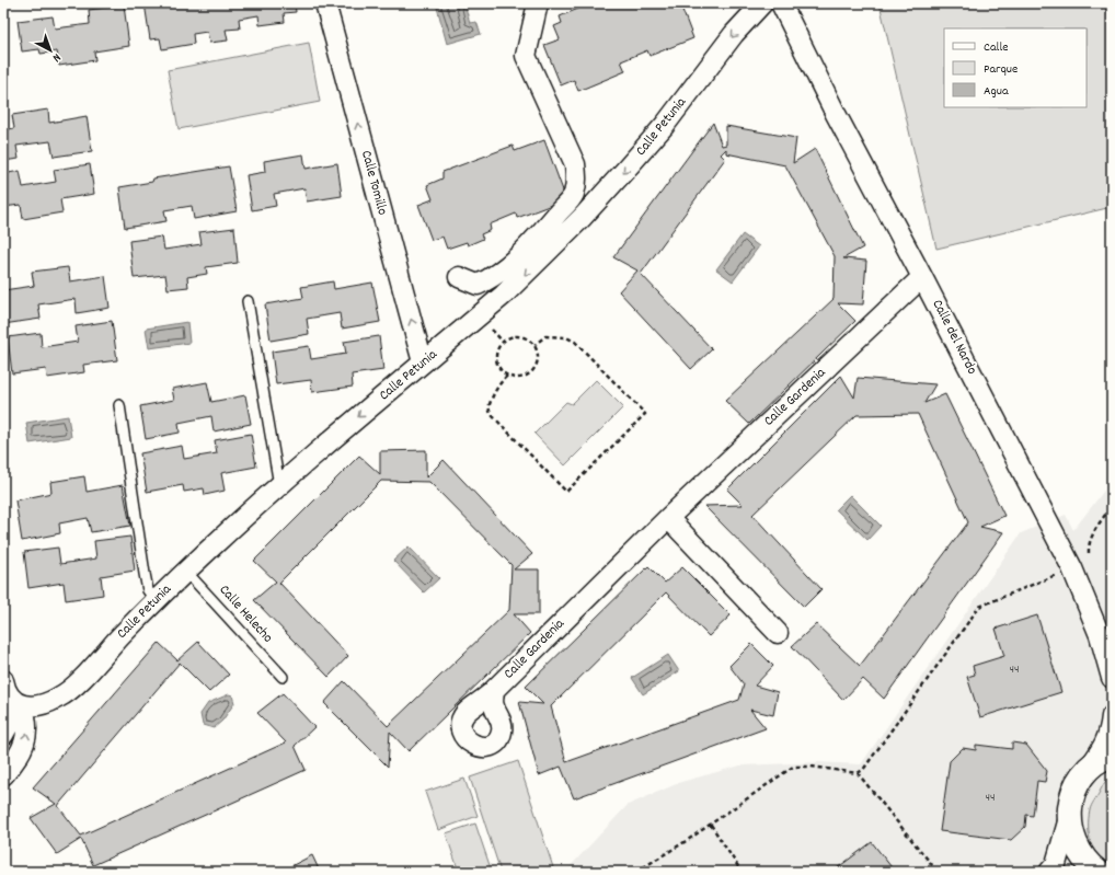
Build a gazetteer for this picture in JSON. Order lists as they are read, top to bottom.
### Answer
{
  "streets": {
    "street": [
      "Calle Petunia",
      "Calle Tomillo",
      "Calle del Nardo",
      "Calle Gardenia"
    ],
    "lane": ["Calle Helecho"]
  },
  "crossings": [
    ["Calle Petunia", "Calle Tomillo"],
    ["Calle Petunia", "Calle Helecho"],
    ["Calle del Nardo", "Calle Gardenia"]
  ],
  "one_way": ["Calle Petunia", "Calle Tomillo"],
  "house_numbers": ["44", "44"],
  "legend": ["Calle", "Parque", "Agua"],
  "north": "bottom right"
}
